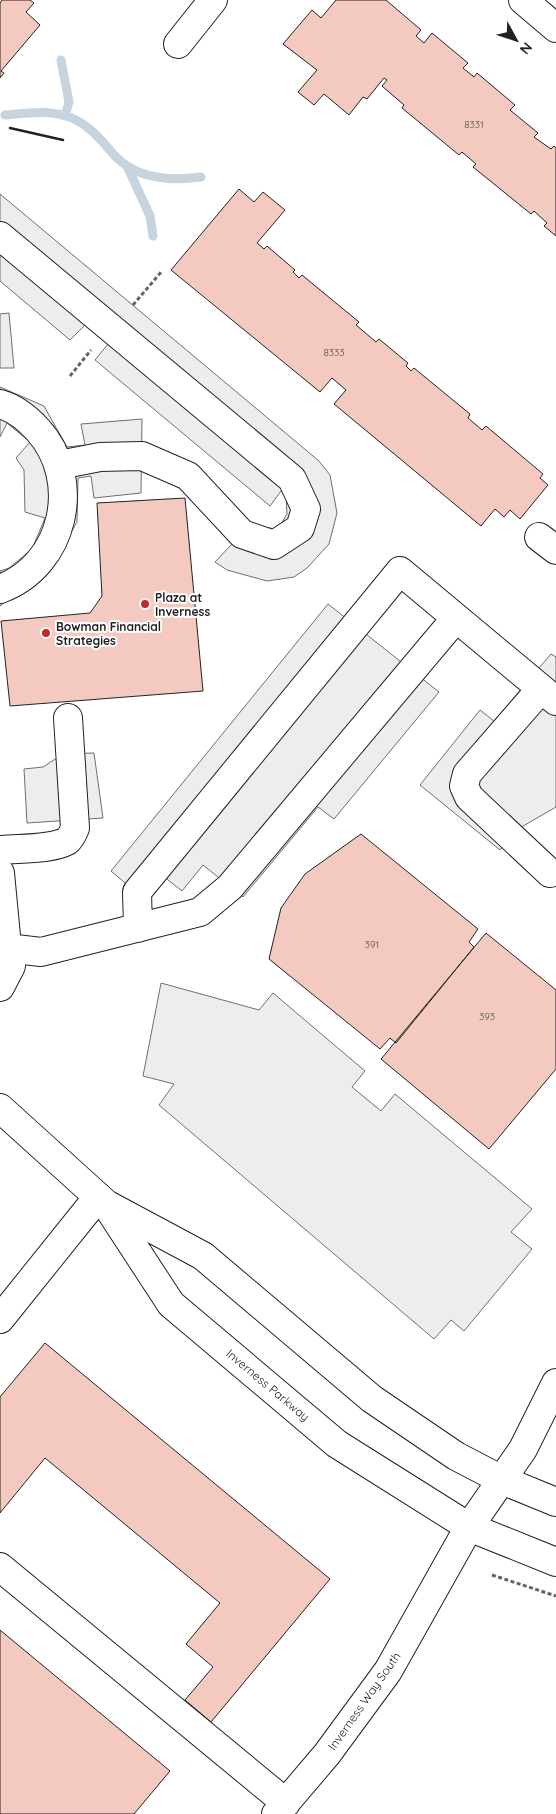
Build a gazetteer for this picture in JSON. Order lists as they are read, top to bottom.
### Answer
{
  "streets": {
    "main road": ["Inverness Parkway", "Inverness Way South"]
  },
  "crossings": [
    ["Inverness Parkway", "Inverness Way South"]
  ],
  "places": ["Plaza at Inverness", "Bowman Financial Strategies"],
  "house_numbers": [
    "8331",
    "8333",
    "391",
    "393"
  ],
  "north": "bottom right"
}
